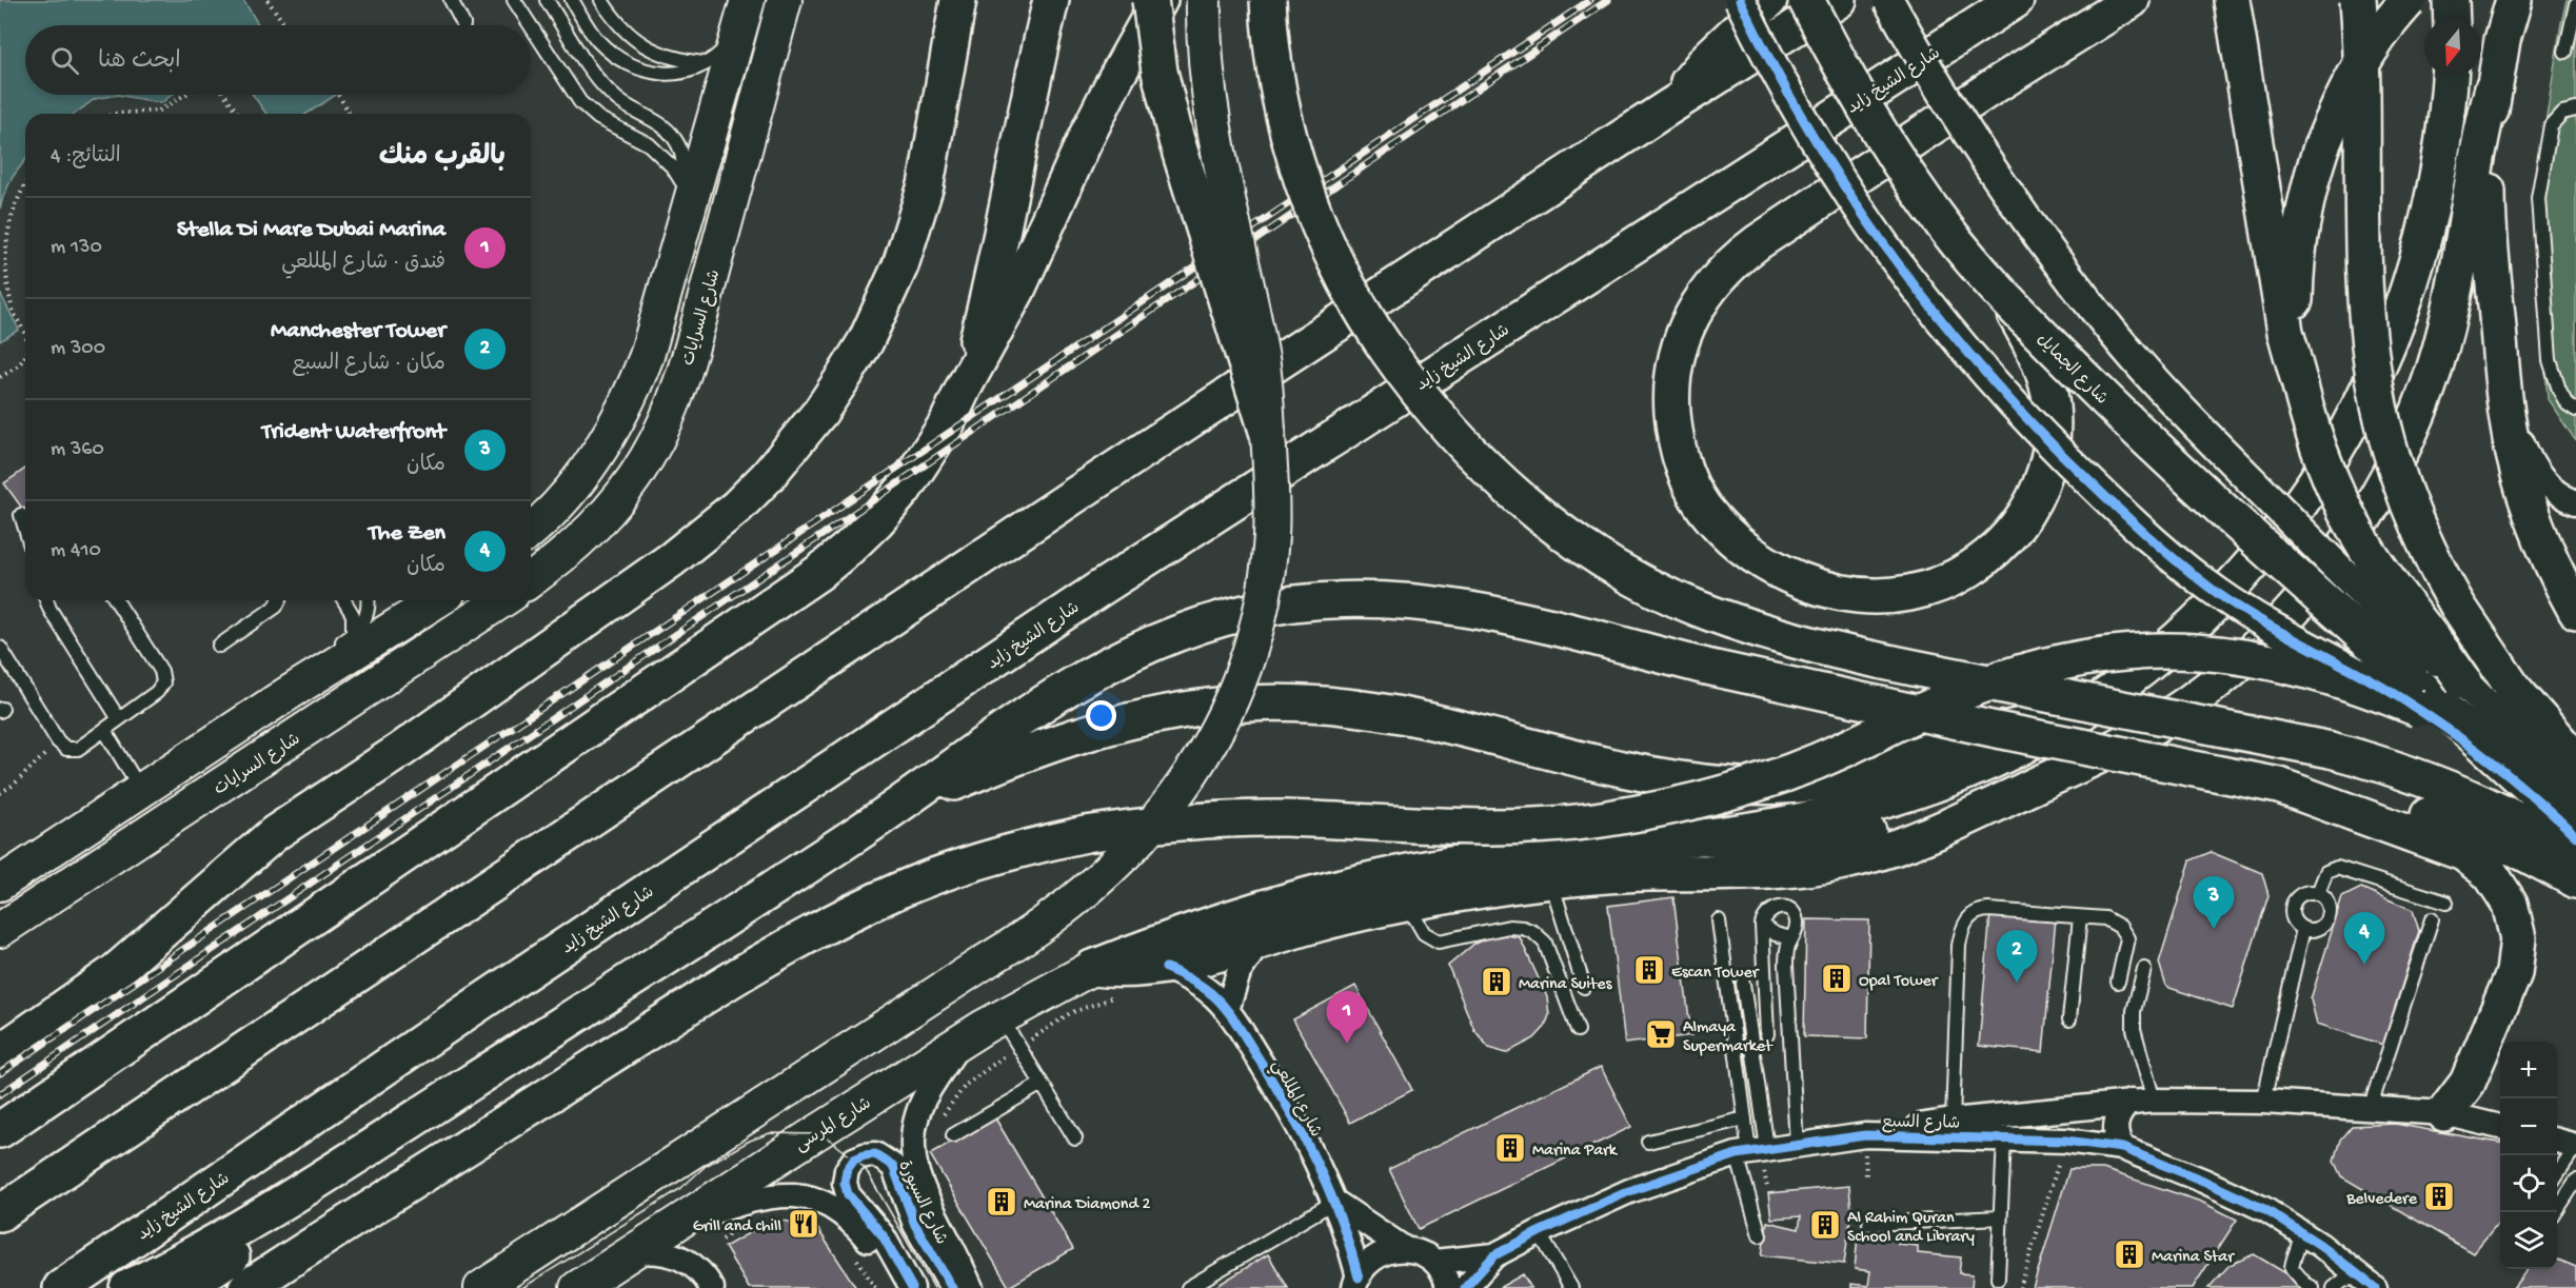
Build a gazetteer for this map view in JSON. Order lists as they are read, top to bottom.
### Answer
{
  "streets": {
    "main road": [
      "شارع الشيخ زايد",
      "شارع السرايات",
      "شارع الجمايل",
      "شارع المرسى"
    ],
    "street": ["شارع المللعي", "شارع السبع", "شارع السيورة"]
  },
  "crossings": [
    ["شارع المرسى", "شارع السيورة"]
  ],
  "places": {
    "building": [
      "Escan Tower",
      "Opal Tower",
      "Marina Suites",
      "Marina Park",
      "Belvedere",
      "Marina Diamond 2",
      "Al Rahim Quran School and Library",
      "Marina Star"
    ],
    "supermarket": ["Almaya Supermarket"],
    "restaurant": ["Grill and chill"]
  },
  "north": "bottom",
  "page": {
    "search": "ابحث هنا",
    "heading": ["بالقرب منك", "النتائج: 4"],
    "list": [
      {
        "mark": "1",
        "name": "Stella Di Mare Dubai Marina",
        "note": "فندق · شارع المللعي",
        "value": "130 m"
      },
      {
        "mark": "2",
        "name": "Manchester Tower",
        "note": "مكان · شارع السبع",
        "value": "300 m"
      },
      {
        "mark": "3",
        "name": "Trident Waterfront",
        "note": "مكان",
        "value": "360 m"
      },
      {
        "mark": "4",
        "name": "The Zen",
        "note": "مكان",
        "value": "410 m"
      }
    ],
    "pins": [
      "3",
      "4",
      "2",
      "1"
    ],
    "map_buttons": ["+", "−"]
  }
}
